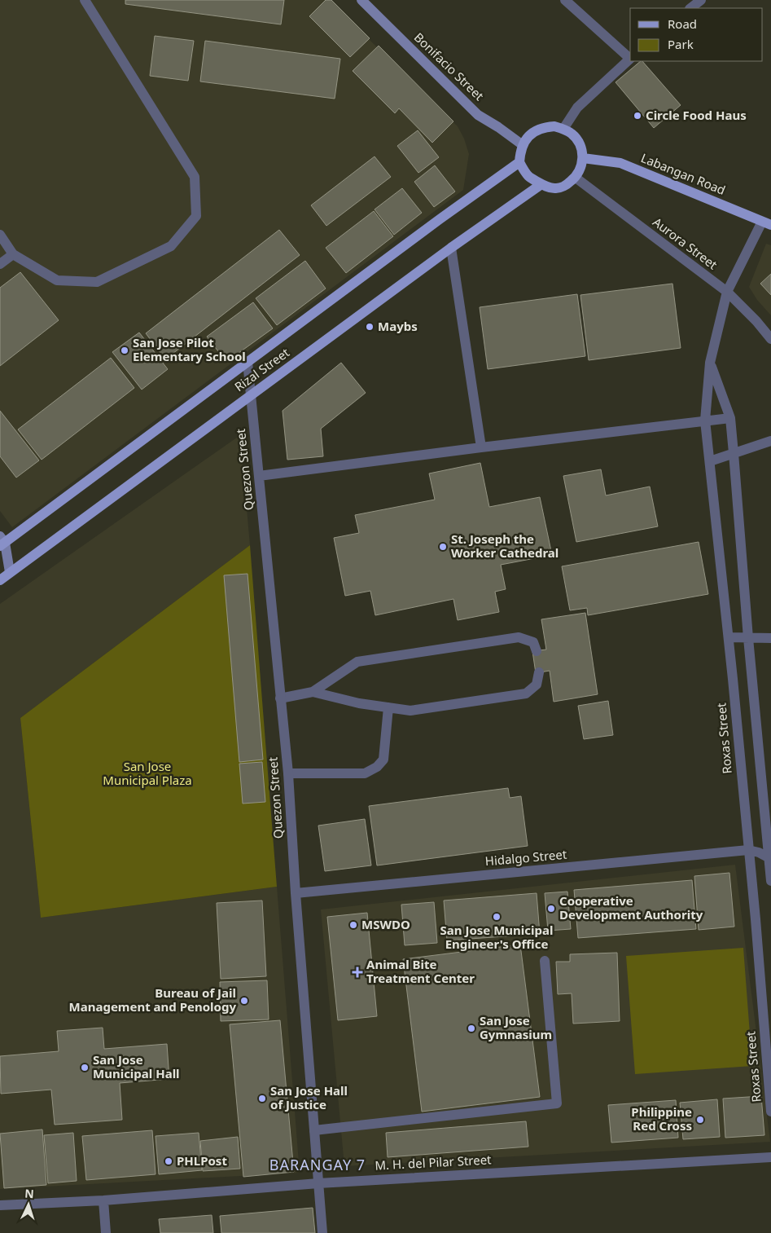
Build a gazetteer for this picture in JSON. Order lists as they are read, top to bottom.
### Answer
{
  "streets": {
    "main road": ["Labangan Road", "Rizal Street"],
    "street": [
      "Bonifacio Street",
      "Aurora Street",
      "Quezon Street",
      "Roxas Street",
      "Hidalgo Street",
      "M. H. del Pilar Street"
    ]
  },
  "crossings": [
    ["Bonifacio Street", "Labangan Road"],
    ["Bonifacio Street", "Aurora Street"],
    ["Bonifacio Street", "Rizal Street"],
    ["Labangan Road", "Aurora Street"],
    ["Labangan Road", "Rizal Street"],
    ["Labangan Road", "Roxas Street"],
    ["Aurora Street", "Rizal Street"],
    ["Aurora Street", "Roxas Street"],
    ["Rizal Street", "Quezon Street"],
    ["Quezon Street", "Hidalgo Street"],
    ["Quezon Street", "M. H. del Pilar Street"],
    ["Roxas Street", "Hidalgo Street"]
  ],
  "districts": ["BARANGAY 7"],
  "parks": ["San Jose Municipal Plaza"],
  "places": {
    "other": [
      "Circle Food Haus",
      "Maybs",
      "San Jose Pilot Elementary School",
      "St. Joseph the Worker Cathedral",
      "Cooperative Development Authority",
      "San Jose Municipal Engineer's Office",
      "MSWDO",
      "Bureau of Jail Management and Penology",
      "San Jose Gymnasium",
      "San Jose Municipal Hall",
      "San Jose Hall of Justice",
      "Philippine Red Cross",
      "PHLPost"
    ],
    "health": ["Animal Bite Treatment Center"]
  },
  "legend": ["Road", "Park"],
  "north": "top"
}
